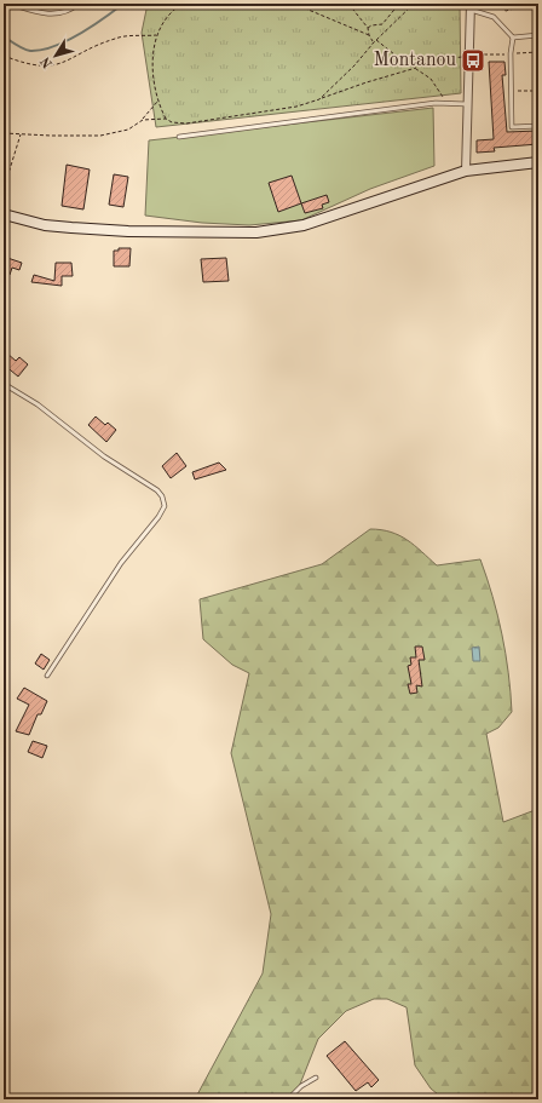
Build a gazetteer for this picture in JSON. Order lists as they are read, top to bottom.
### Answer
{
  "places": {
    "bus stop": ["Montanou"]
  },
  "north": "bottom left"
}
